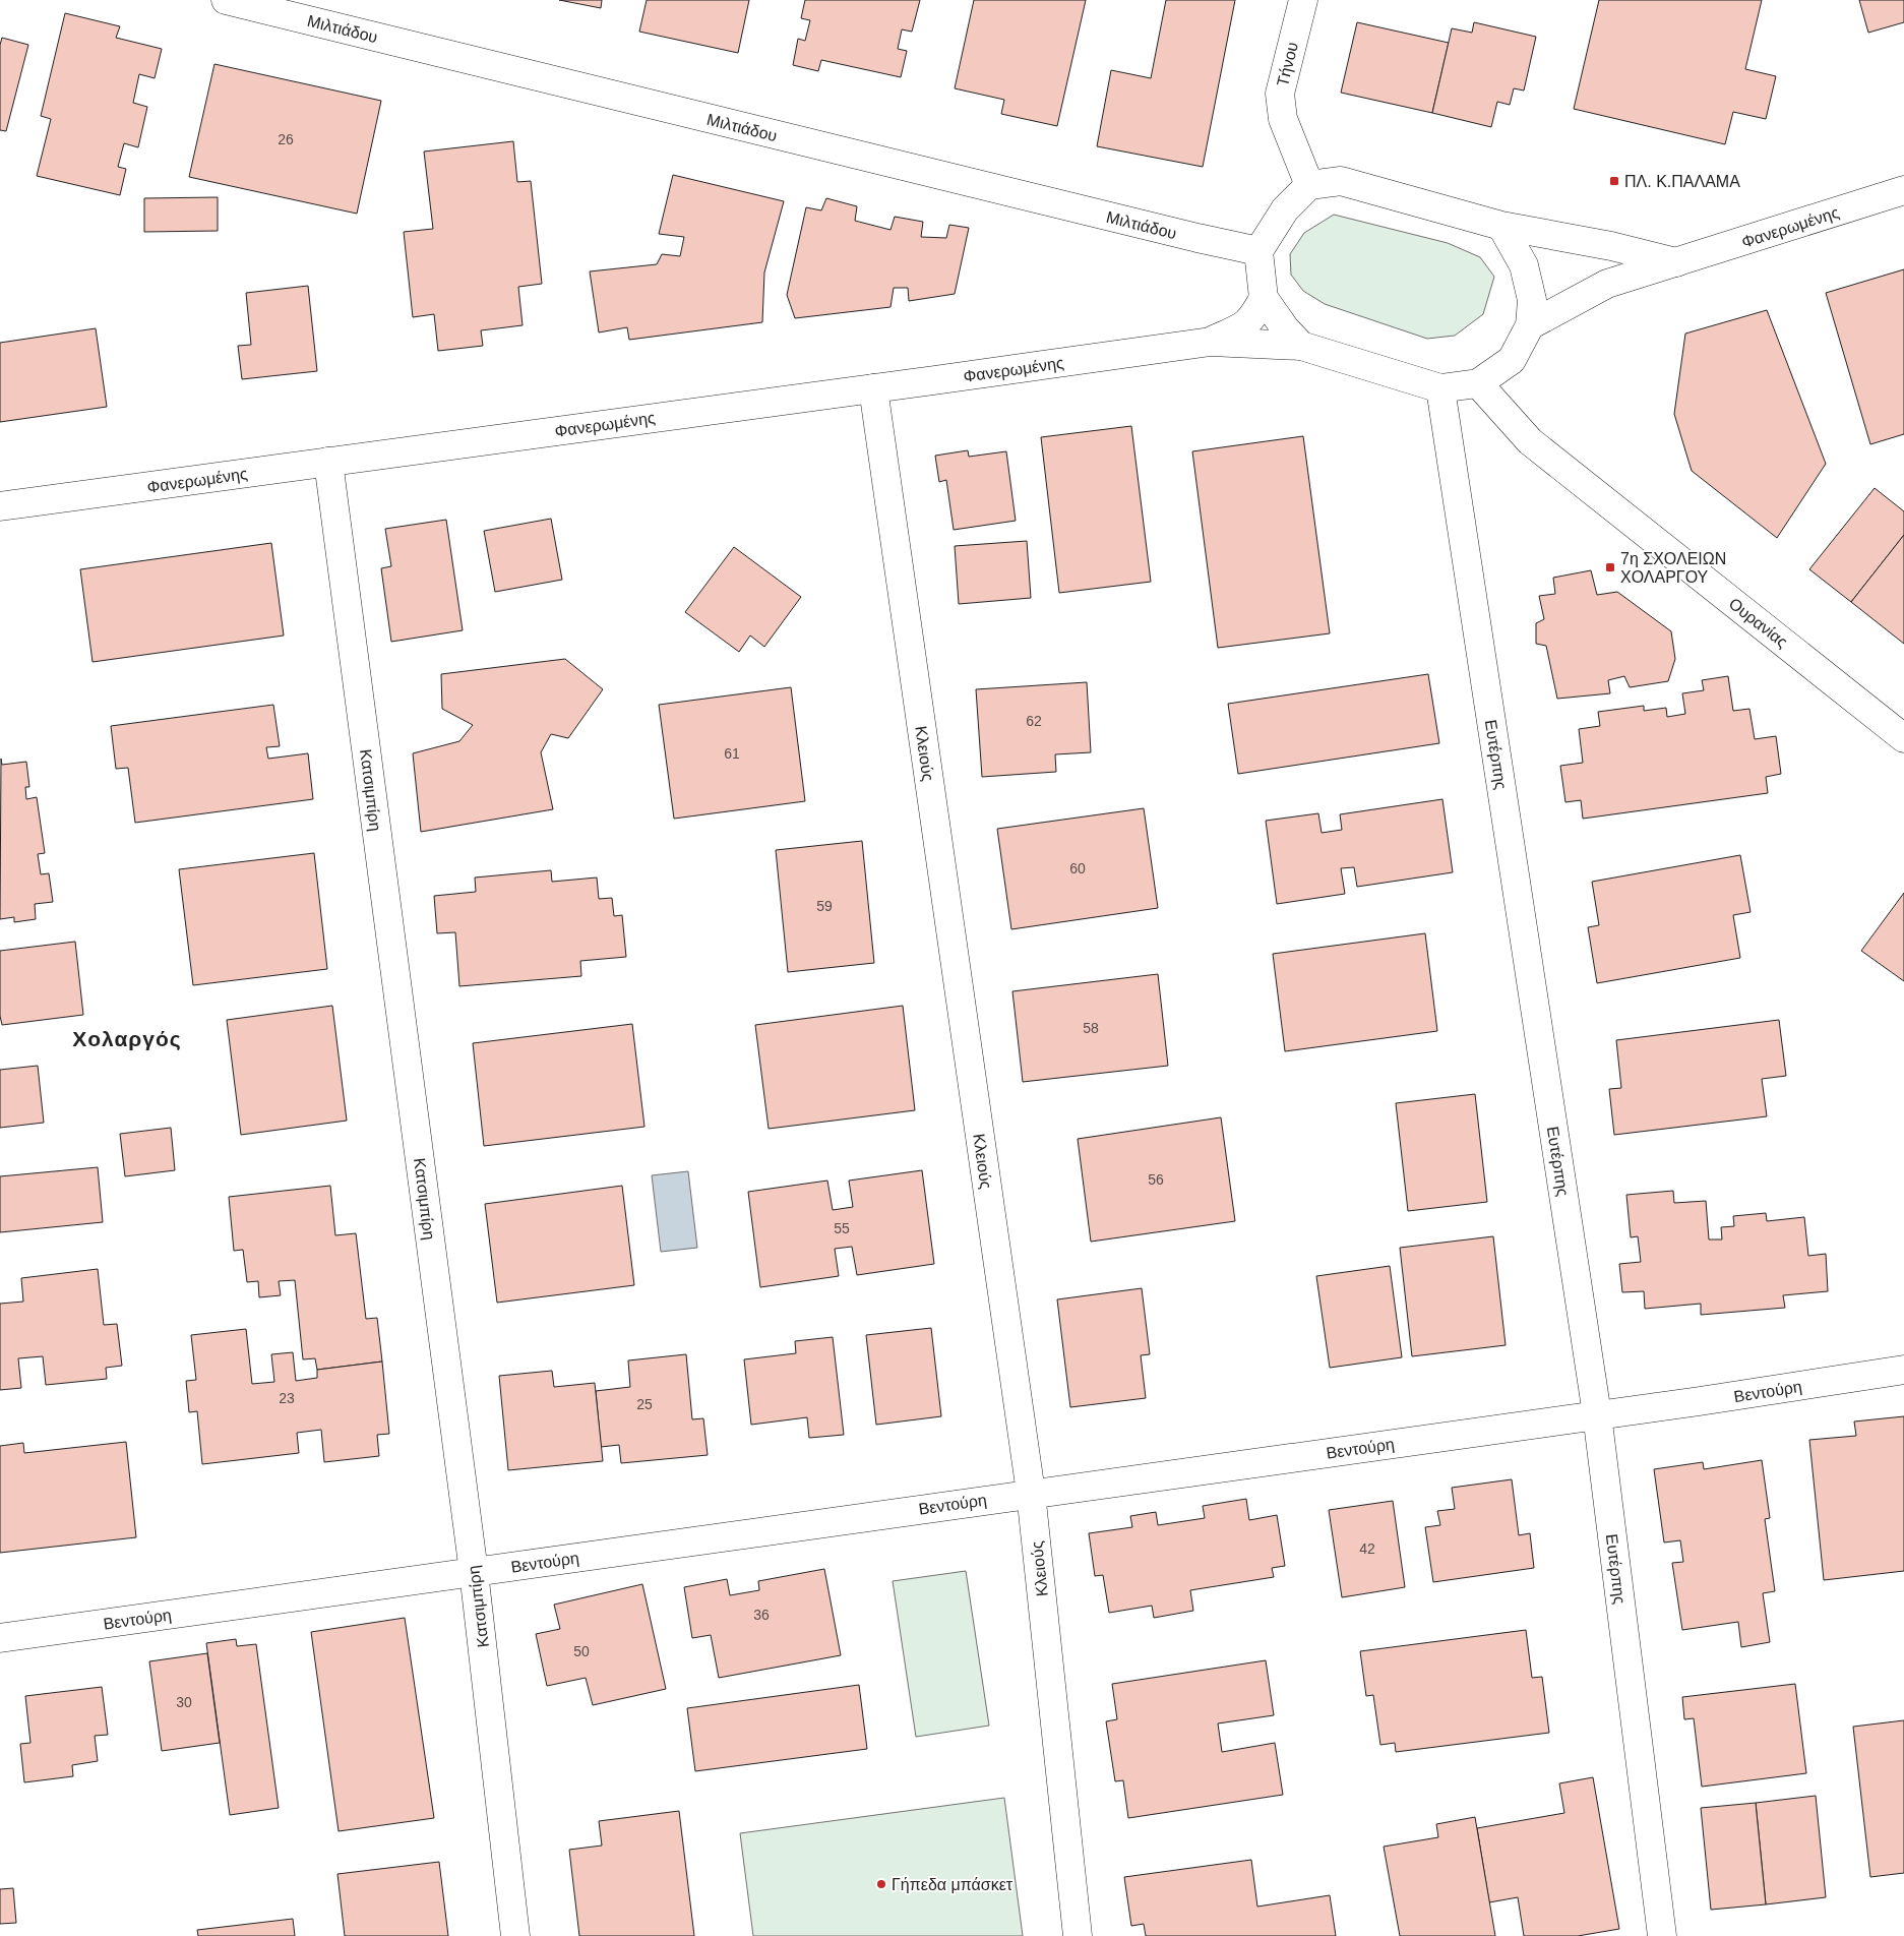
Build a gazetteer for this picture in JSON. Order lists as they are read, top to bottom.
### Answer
{
  "streets": {
    "street": [
      "Μιλτιάδου",
      "Τήνου",
      "Φανερωμένης",
      "Ουρανίας",
      "Κλειούς",
      "Ευτέρπης",
      "Κατσιμπίρη",
      "Βεντούρη"
    ]
  },
  "crossings": [
    ["Φανερωμένης", "Κλειούς"],
    ["Φανερωμένης", "Ευτέρπης"],
    ["Φανερωμένης", "Κατσιμπίρη"],
    ["Κλειούς", "Βεντούρη"],
    ["Ευτέρπης", "Βεντούρη"],
    ["Κατσιμπίρη", "Βεντούρη"]
  ],
  "districts": ["Χολαργός"],
  "places": {
    "transit": ["ΠΛ. Κ.ΠΑΛΑΜΑ", "7η ΣΧΟΛΕΙΩΝ ΧΟΛΑΡΓΟΥ"],
    "other": ["Γήπεδα μπάσκετ"]
  },
  "house_numbers": [
    "26",
    "62",
    "61",
    "60",
    "59",
    "58",
    "56",
    "55",
    "23",
    "25",
    "42",
    "36",
    "50",
    "30"
  ]
}
